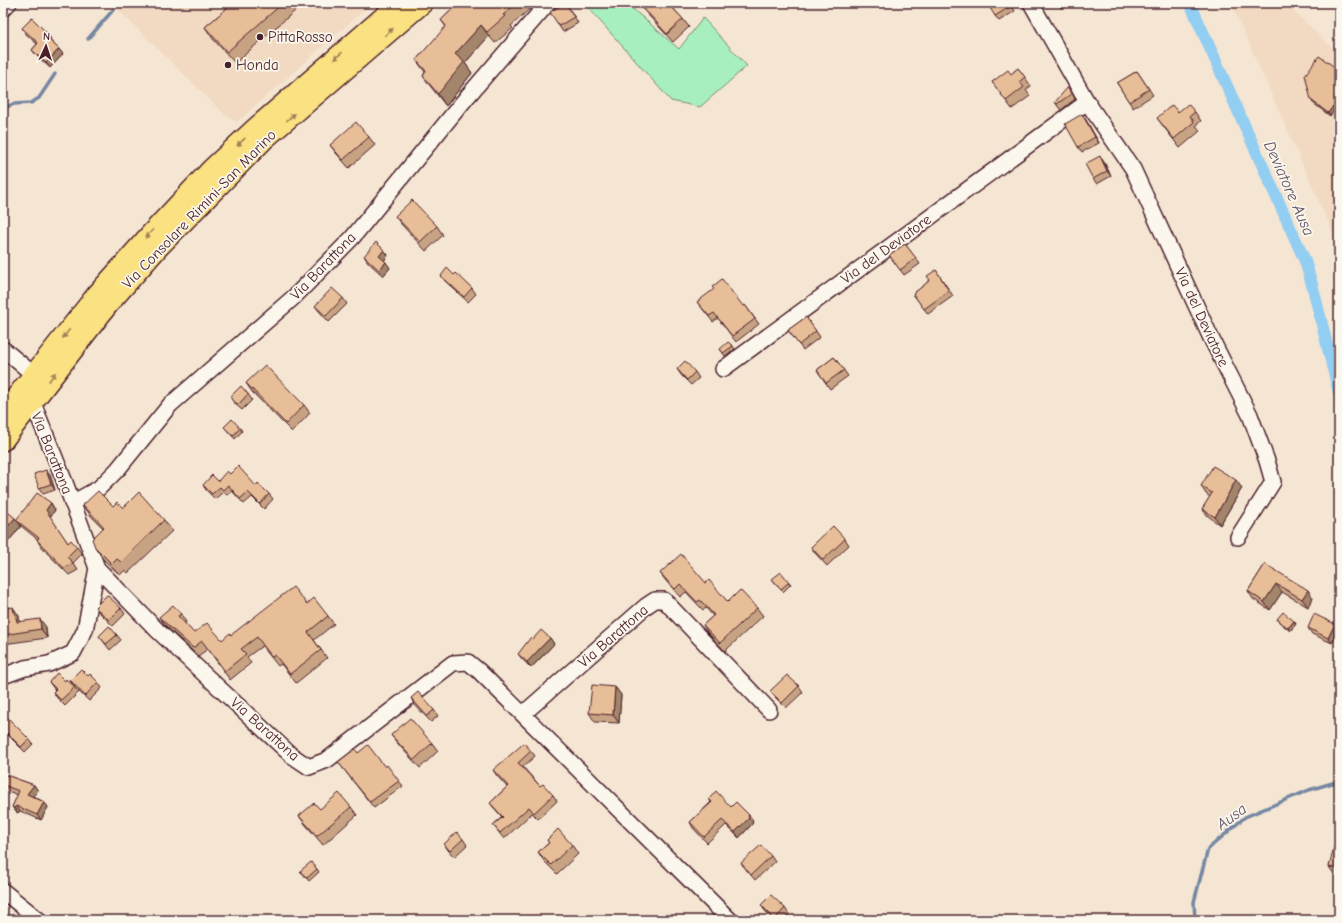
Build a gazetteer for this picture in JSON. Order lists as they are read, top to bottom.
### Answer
{
  "streets": {
    "main road": ["Via Consolare Rimini-San Marino"],
    "street": ["Via del Deviatore", "Via Barattona"]
  },
  "crossings": [
    ["Via Consolare Rimini-San Marino", "Via Barattona"]
  ],
  "water": ["Deviatore Ausa", "Ausa"],
  "places": ["PittaRosso", "Honda"],
  "north": "top"
}
